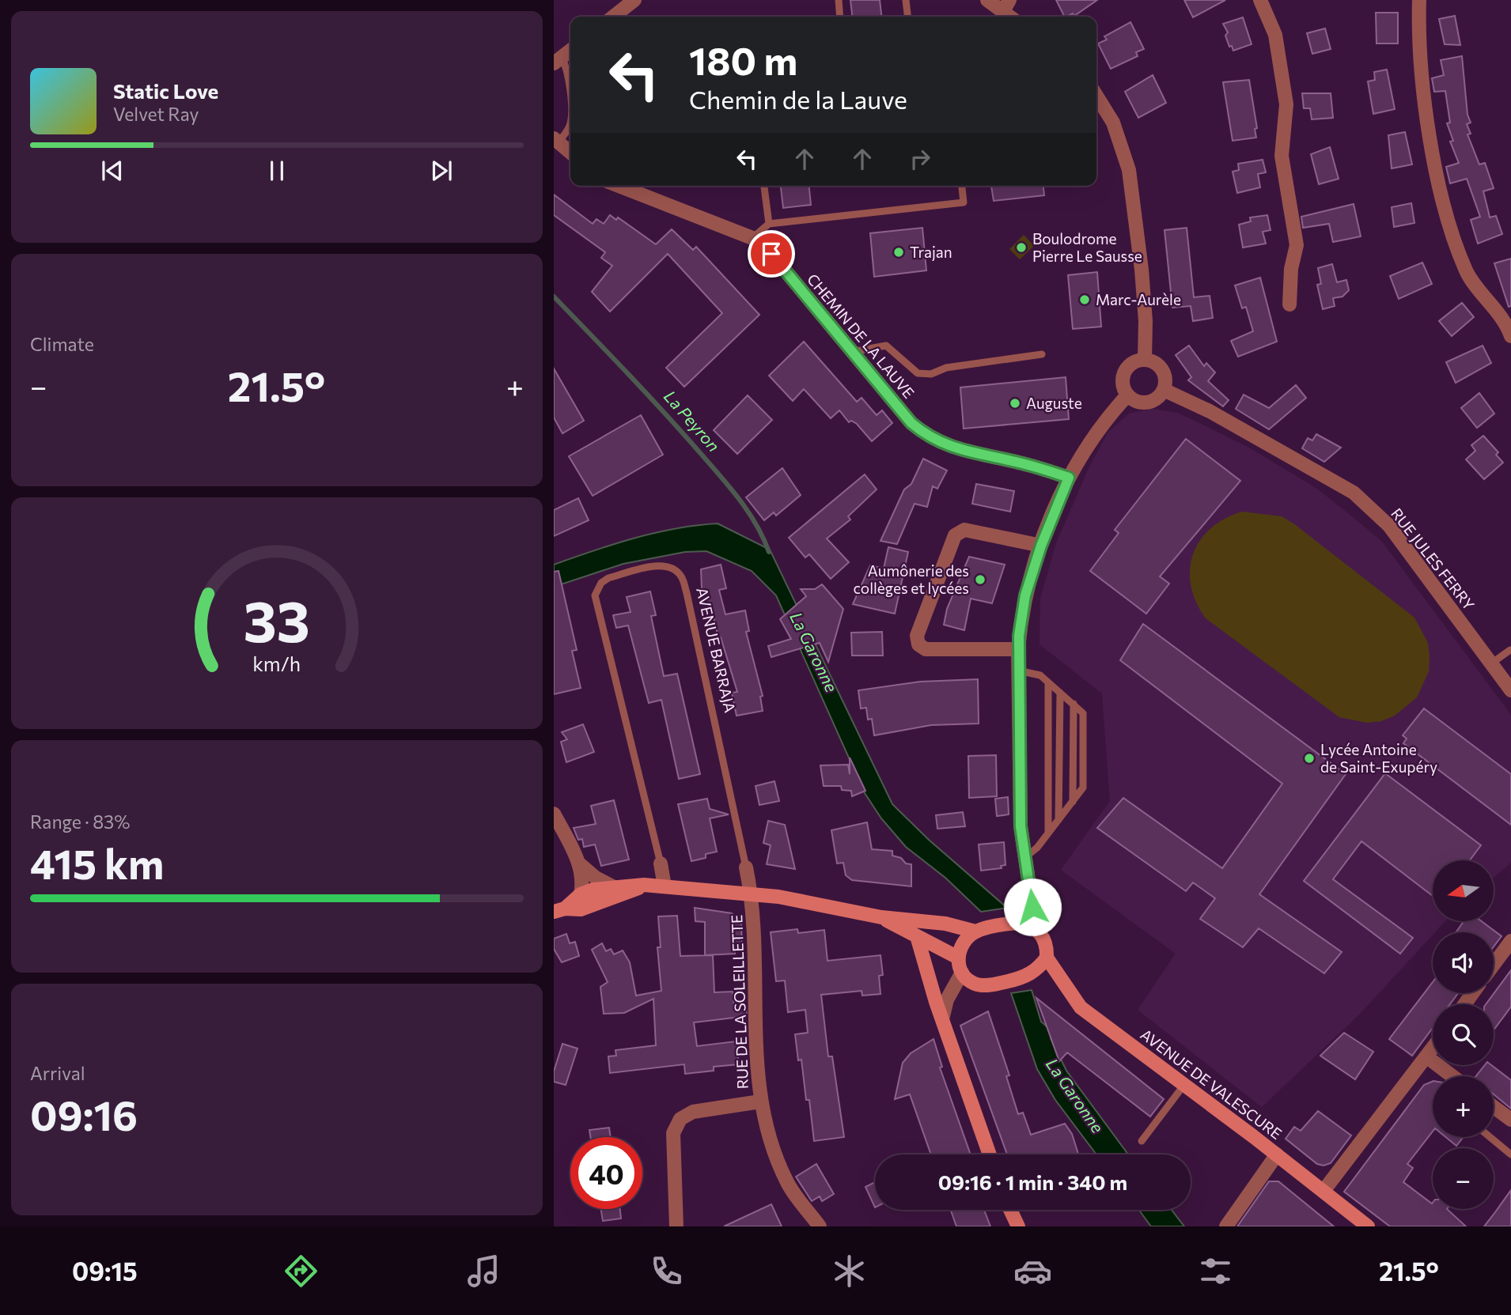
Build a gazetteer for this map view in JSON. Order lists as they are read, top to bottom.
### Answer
{
  "streets": {
    "main road": ["AVENUE DE VALESCURE"],
    "street": [
      "CHEMIN DE LA LAUVE",
      "RUE JULES FERRY",
      "AVENUE BARRAJA",
      "RUE DE LA SOLEILLETTE"
    ]
  },
  "crossings": [
    ["AVENUE BARRAJA", "RUE DE LA SOLEILLETTE"]
  ],
  "water": ["La Peyron", "La Garonne"],
  "places": [
    "Boulodrome Pierre Le Sausse",
    "Trajan",
    "Marc-Aurèle",
    "Auguste",
    "Aumônerie des collèges et lycées",
    "Lycée Antoine de Saint-Exupéry"
  ],
  "north": "left",
  "page": {
    "turn": ["180 m", "Chemin de la Lauve"],
    "song": ["Static Love", "Velvet Ray"],
    "tile": [
      "Climate",
      ["Range · 83%", "415 km"],
      ["Arrival", "09:16"]
    ],
    "heat": ["−", "21.5°", "+"],
    "map_buttons": ["+", "−"],
    "limit": "40",
    "trip": "09:16 · 1 min · 340 m",
    "tabs": ["09:15", "21.5°"],
    "gauge": ["33", "km/h"]
  }
}
